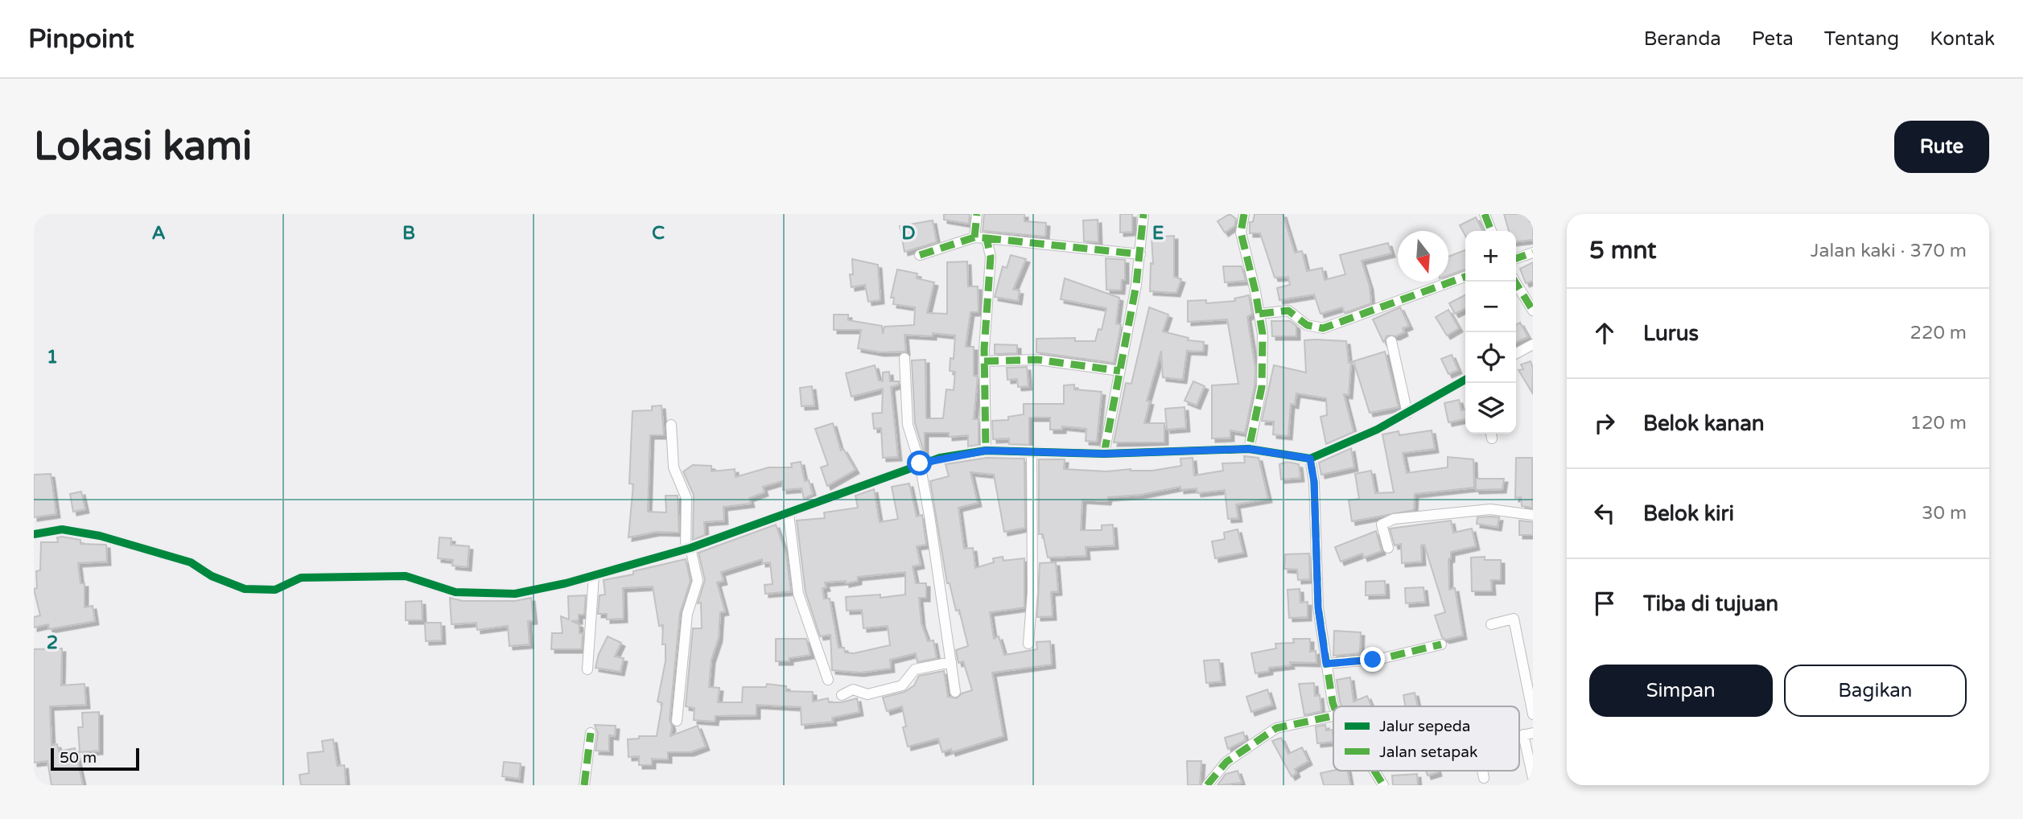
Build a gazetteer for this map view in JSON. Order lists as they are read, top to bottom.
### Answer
{
  "legend": ["Jalur sepeda", "Jalan setapak"],
  "scale_bar": "50 m",
  "north": "bottom",
  "page": {
    "header": "Pinpoint",
    "nav": [
      "Beranda",
      "Peta",
      "Tentang",
      "Kontak"
    ],
    "buttons": [
      "Rute",
      ["Simpan", "Bagikan"]
    ],
    "title": "Lokasi kami",
    "heading": ["5 mnt", "Jalan kaki · 370 m"],
    "map_buttons": ["+", "−"],
    "list": [
      ["Lurus", "220 m"],
      ["Belok kanan", "120 m"],
      ["Belok kiri", "30 m"],
      "Tiba di tujuan"
    ],
    "scale": "50 m"
  },
  "grid": {
    "columns": [
      "A",
      "B",
      "C",
      "D",
      "E"
    ],
    "rows": ["1", "2"]
  }
}
